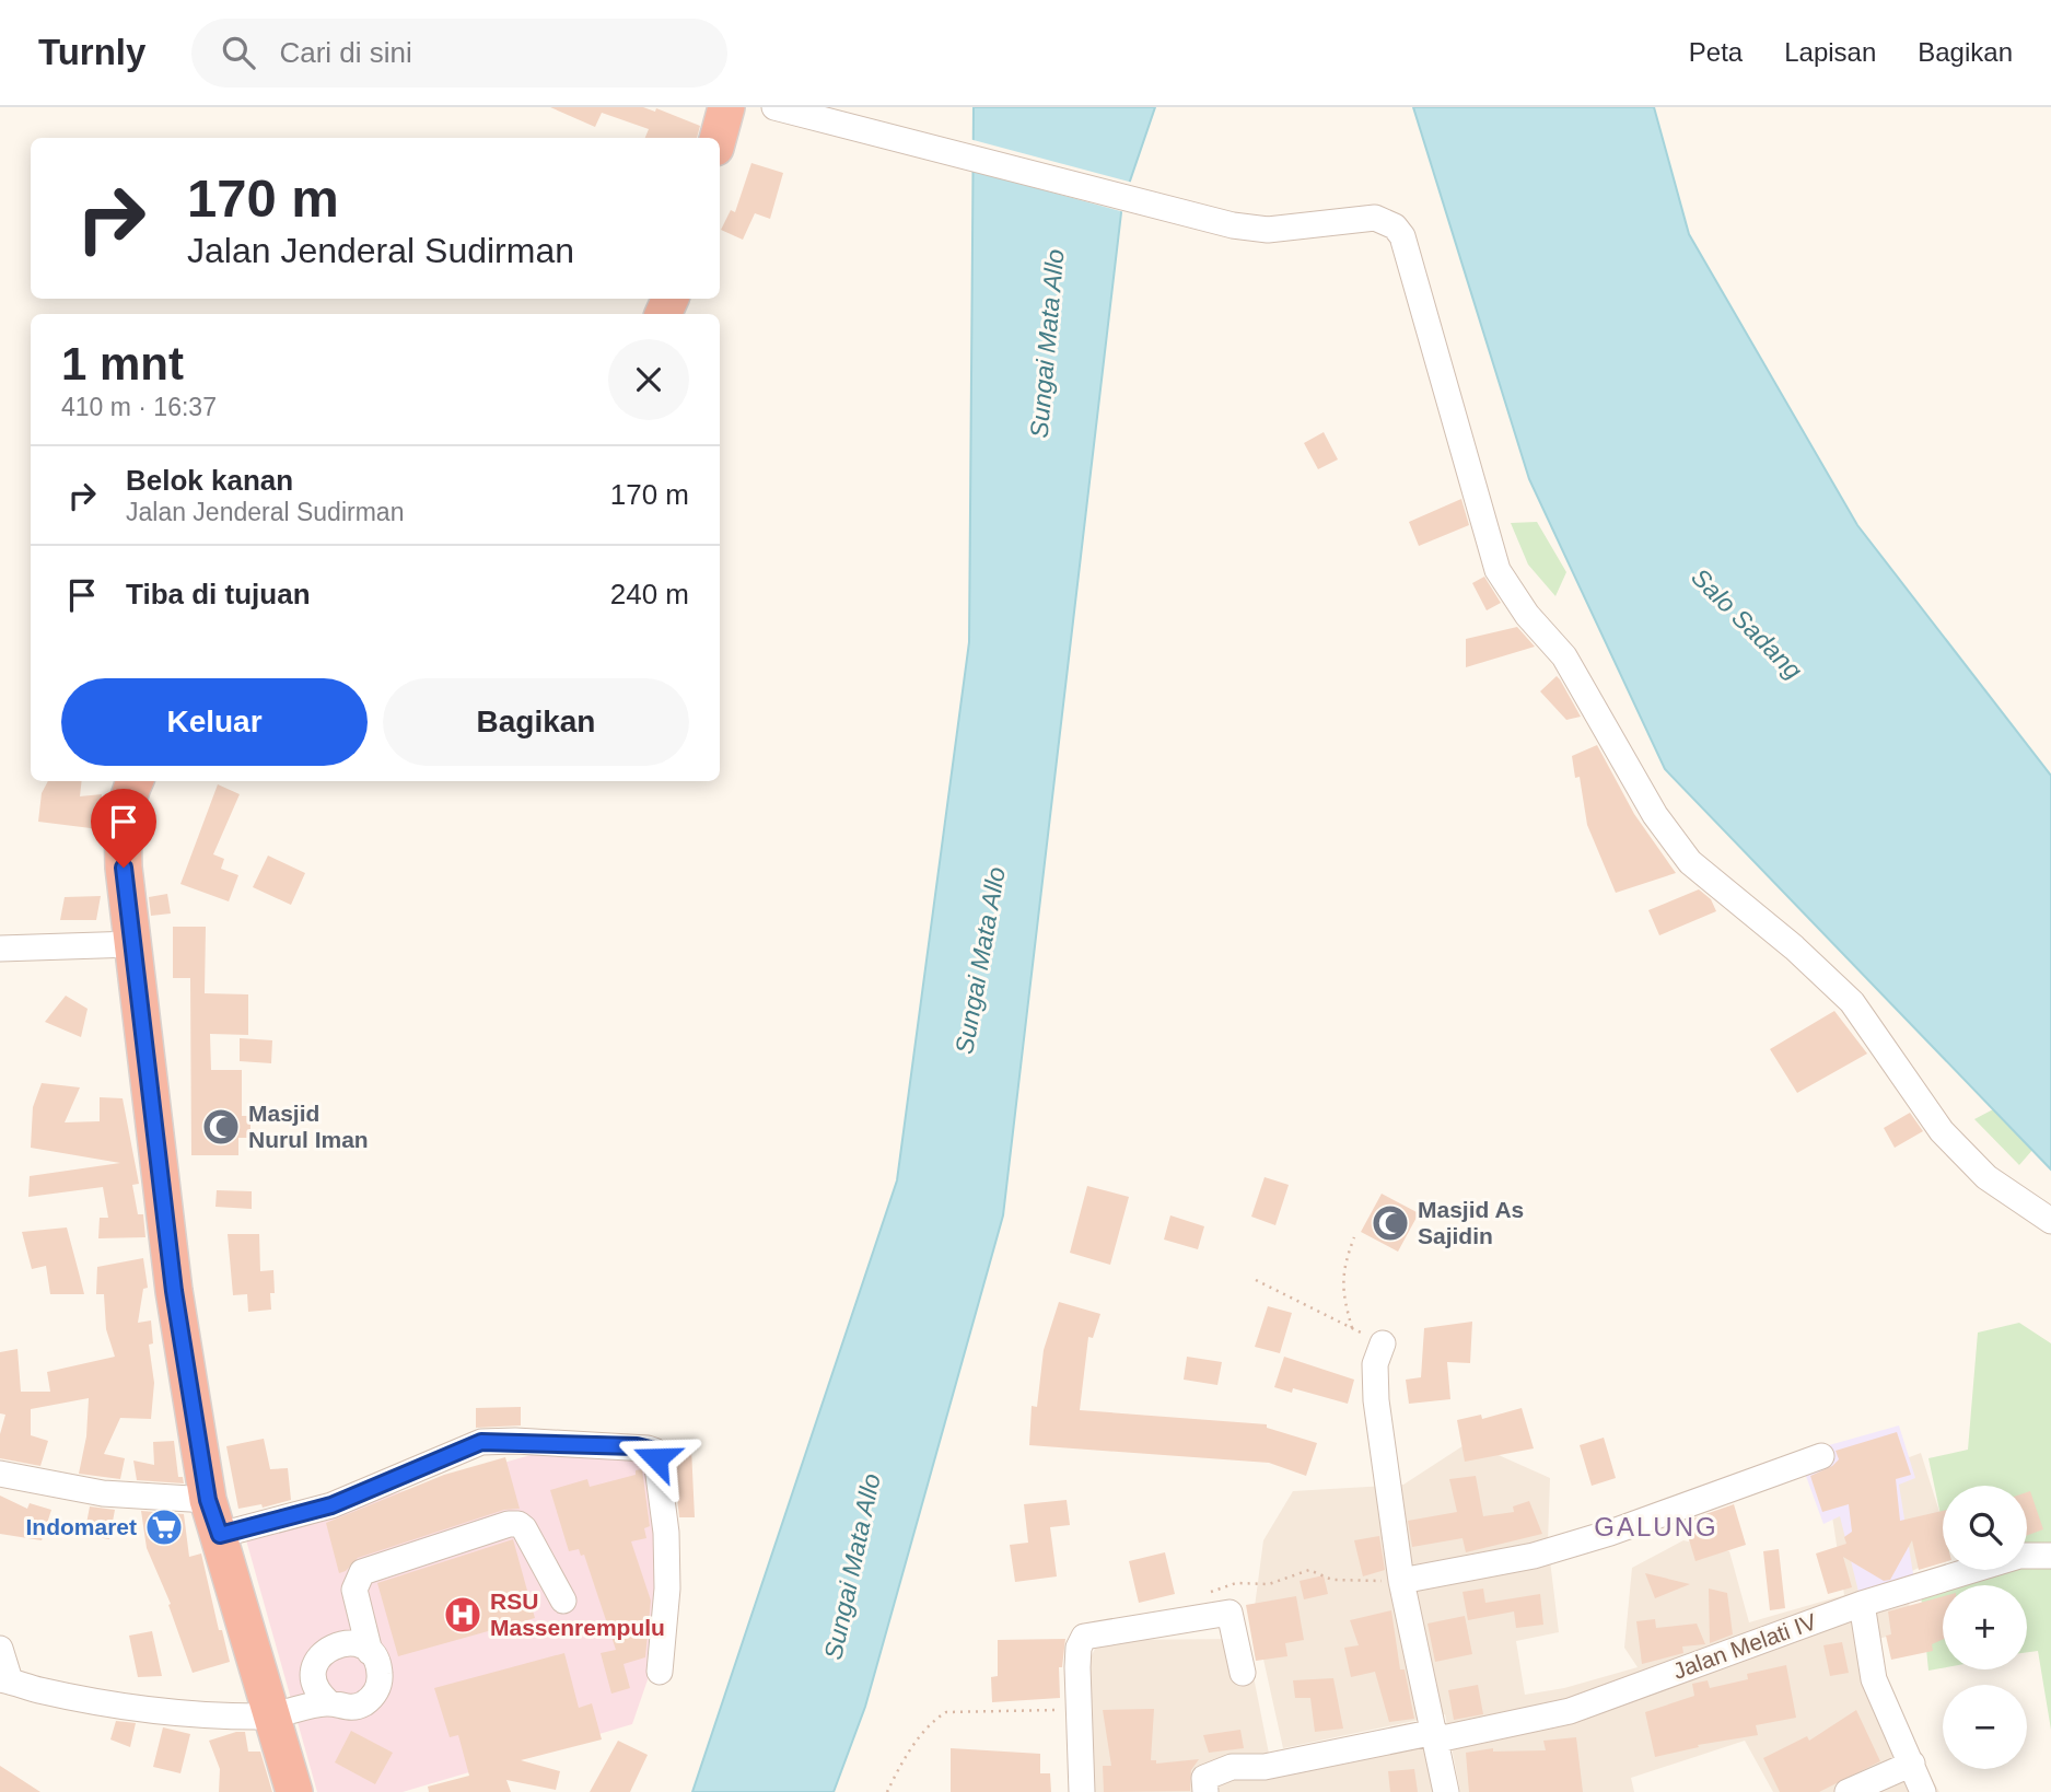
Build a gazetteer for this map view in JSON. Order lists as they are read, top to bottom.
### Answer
{
  "streets": {
    "street": ["Jalan Melati IV"]
  },
  "districts": ["GALUNG"],
  "water": ["Sungai Mata Allo", "Salo Sadang"],
  "places": {
    "mosque": ["Masjid Nurul Iman", "Masjid As Sajidin"],
    "supermarket": ["Indomaret"],
    "hospital": ["RSU Massenrempulu"]
  },
  "page": {
    "header": "Turnly",
    "search": "Cari di sini",
    "nav": ["Peta", "Lapisan", "Bagikan"],
    "turn": ["170 m", "Jalan Jenderal Sudirman"],
    "heading": ["1 mnt", "410 m · 16:37"],
    "list": [
      {
        "name": "Belok kanan",
        "note": "Jalan Jenderal Sudirman",
        "value": "170 m"
      },
      {
        "name": "Tiba di tujuan",
        "value": "240 m"
      }
    ],
    "buttons": ["Keluar", "Bagikan"],
    "map_buttons": ["+", "−"]
  }
}
